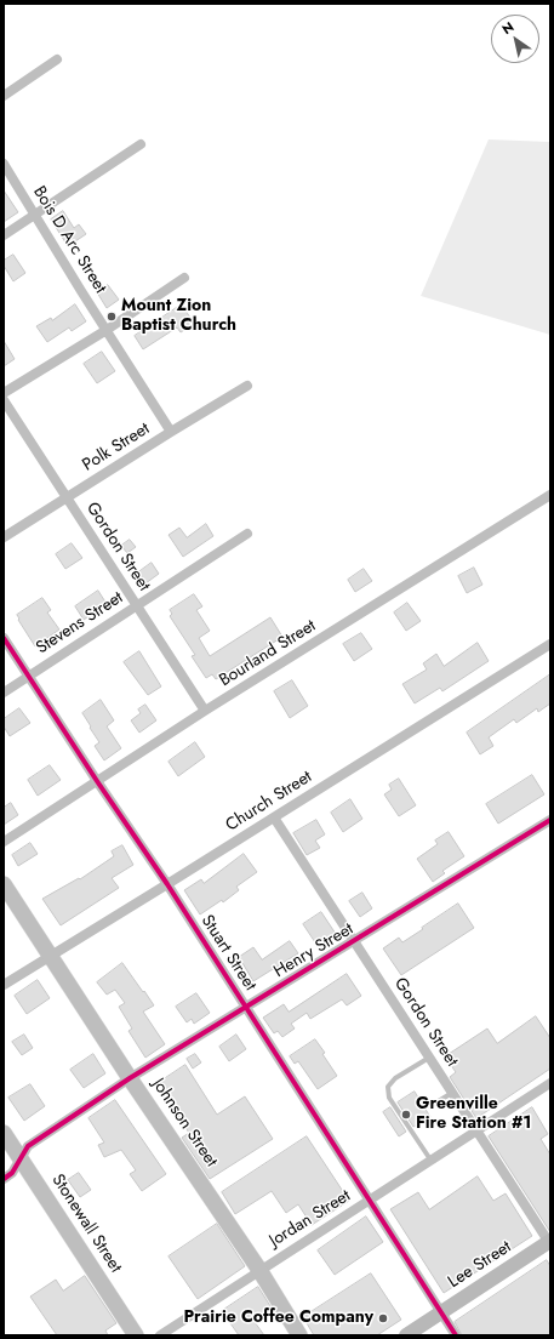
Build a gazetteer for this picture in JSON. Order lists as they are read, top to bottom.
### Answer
{
  "streets": {
    "main road": ["Johnson Street", "Stonewall Street", "Lee Street"],
    "street": [
      "Bois D Arc Street",
      "Polk Street",
      "Gordon Street",
      "Stevens Street",
      "Bourland Street",
      "Church Street",
      "Henry Street",
      "Stuart Street",
      "Jordan Street"
    ]
  },
  "crossings": [
    ["Bois D Arc Street", "Polk Street"],
    ["Polk Street", "Gordon Street"],
    ["Gordon Street", "Stevens Street"],
    ["Gordon Street", "Bourland Street"],
    ["Gordon Street", "Church Street"],
    ["Gordon Street", "Henry Street"],
    ["Gordon Street", "Jordan Street"],
    ["Gordon Street", "Lee Street"],
    ["Stevens Street", "Stuart Street"],
    ["Bourland Street", "Stuart Street"],
    ["Church Street", "Stuart Street"],
    ["Church Street", "Johnson Street"],
    ["Henry Street", "Stuart Street"],
    ["Henry Street", "Johnson Street"],
    ["Henry Street", "Stonewall Street"],
    ["Stuart Street", "Jordan Street"],
    ["Stuart Street", "Lee Street"],
    ["Johnson Street", "Jordan Street"]
  ],
  "places": ["Mount Zion Baptist Church", "Greenville Fire Station #1", "Prairie Coffee Company"],
  "north": "top left"
}
